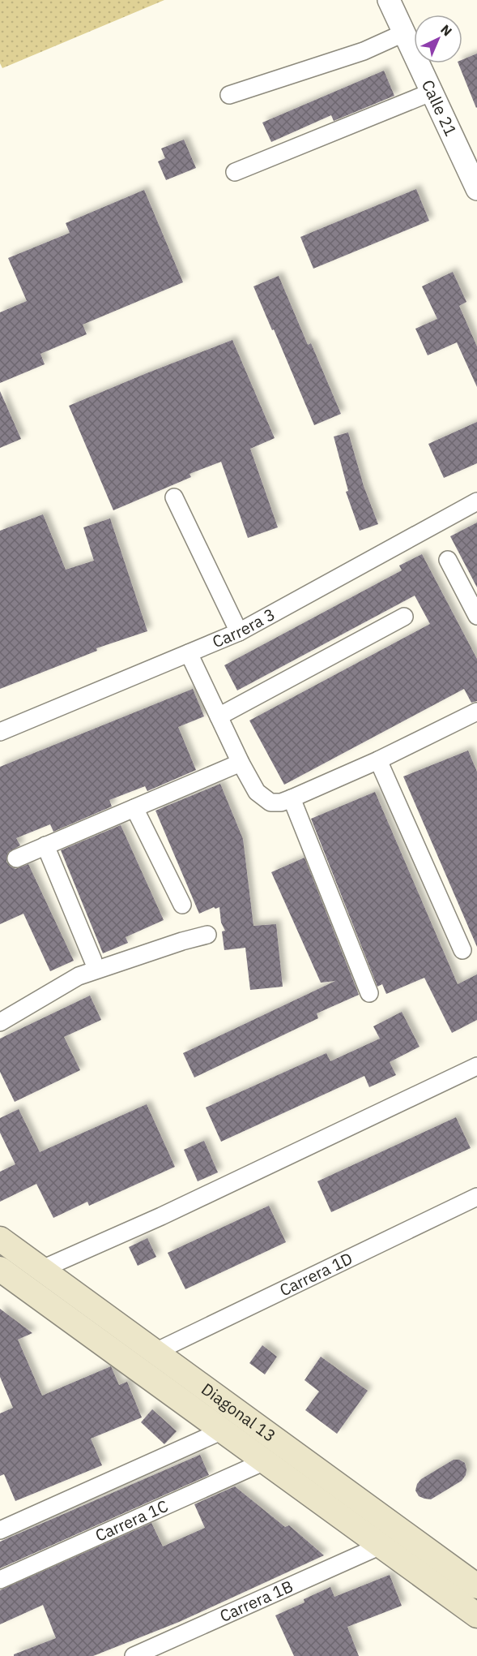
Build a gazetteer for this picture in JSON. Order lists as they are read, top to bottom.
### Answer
{
  "streets": {
    "main road": ["Diagonal 13"],
    "street": [
      "Calle 21",
      "Carrera 3",
      "Carrera 1D",
      "Carrera 1C",
      "Carrera 1B"
    ]
  },
  "crossings": [
    ["Carrera 1D", "Diagonal 13"],
    ["Diagonal 13", "Carrera 1C"],
    ["Diagonal 13", "Carrera 1B"]
  ],
  "north": "top right"
}
